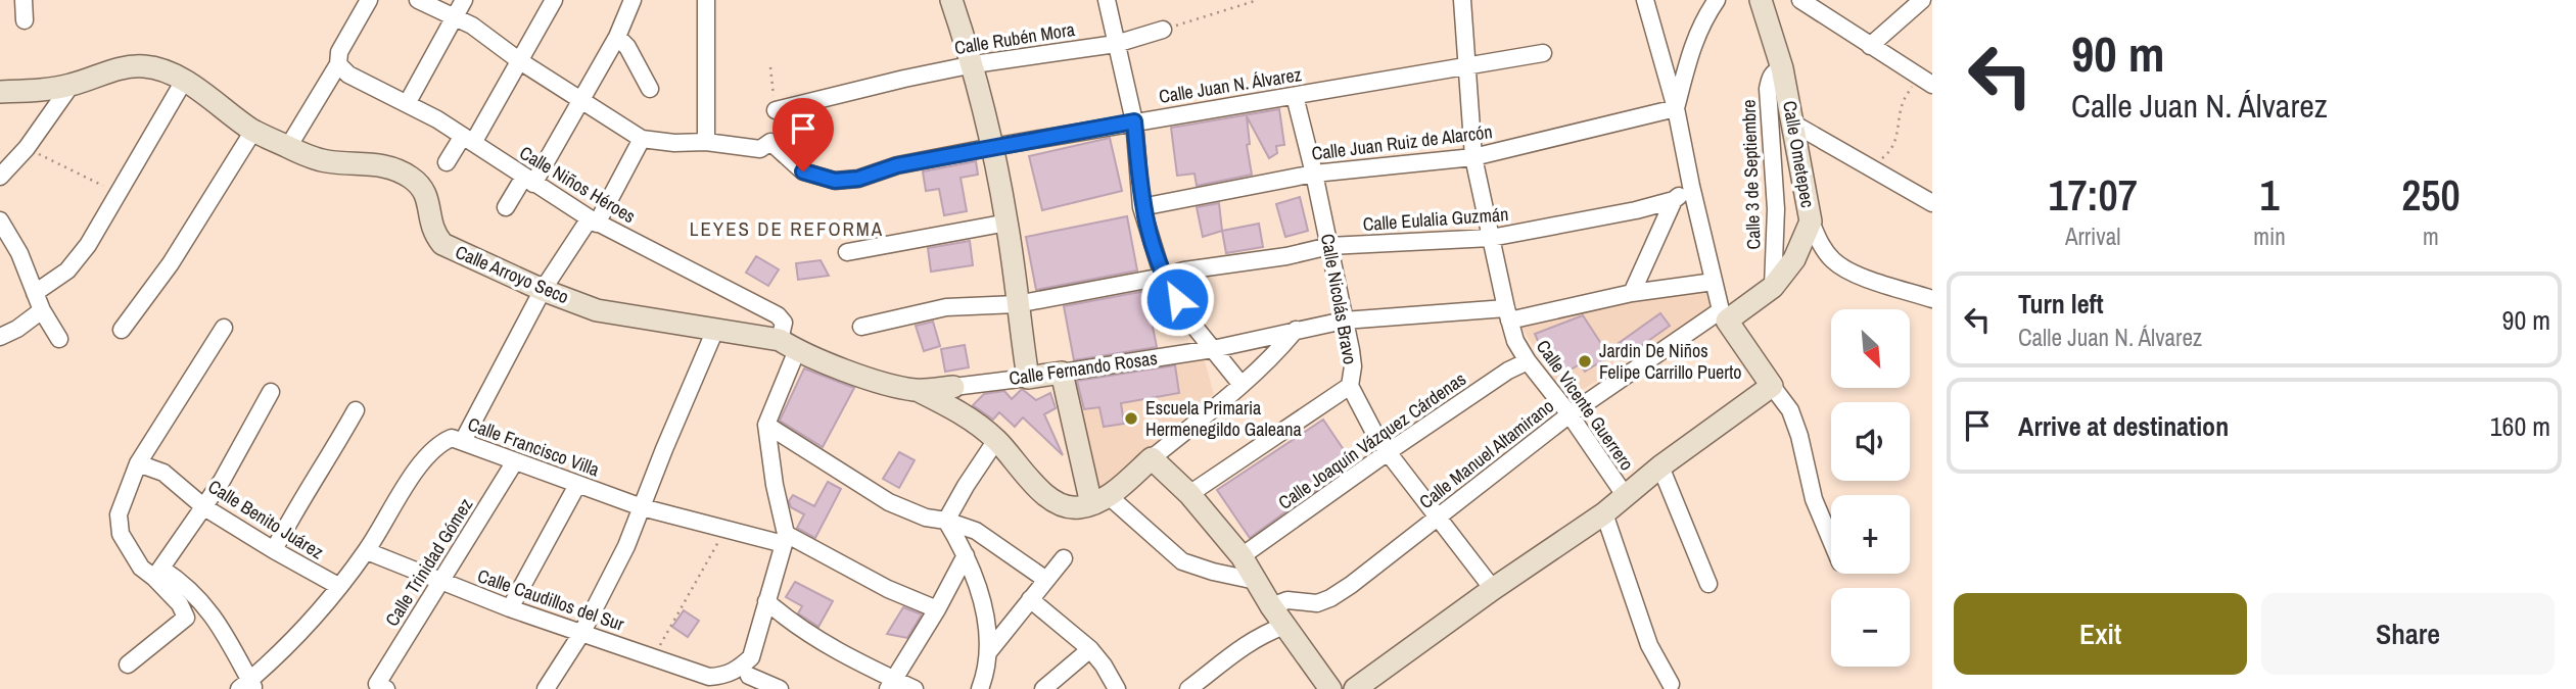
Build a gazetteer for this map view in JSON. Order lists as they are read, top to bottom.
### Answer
{
  "streets": {
    "street": [
      "Calle Rubén Mora",
      "Calle Juan N. Álvarez",
      "Calle Juan Ruiz de Alarcón",
      "Calle Ometepec",
      "Calle 3 de Septiembre",
      "Calle Niños Héroes",
      "Calle Eulalia Guzmán",
      "Calle Arroyo Seco",
      "Calle Nicolás Bravo",
      "Calle Fernando Rosas",
      "Calle Vicente Guerrero",
      "Calle Joaquín Vázquez Cárdenas",
      "Calle Francisco Villa",
      "Calle Manuel Altamirano",
      "Calle Benito Juárez",
      "Calle Trinidad Gómez",
      "Calle Caudillos del Sur"
    ]
  },
  "crossings": [
    ["Calle Juan N. Álvarez", "Calle Nicolás Bravo"],
    ["Calle Juan N. Álvarez", "Calle Vicente Guerrero"],
    ["Calle Juan Ruiz de Alarcón", "Calle Nicolás Bravo"],
    ["Calle Juan Ruiz de Alarcón", "Calle Vicente Guerrero"],
    ["Calle Ometepec", "Calle 3 de Septiembre"],
    ["Calle Ometepec", "Calle Manuel Altamirano"],
    ["Calle Niños Héroes", "Calle Arroyo Seco"],
    ["Calle Eulalia Guzmán", "Calle Nicolás Bravo"],
    ["Calle Eulalia Guzmán", "Calle Vicente Guerrero"],
    ["Calle Arroyo Seco", "Calle Fernando Rosas"],
    ["Calle Nicolás Bravo", "Calle Fernando Rosas"],
    ["Calle Nicolás Bravo", "Calle Joaquín Vázquez Cárdenas"],
    ["Calle Nicolás Bravo", "Calle Manuel Altamirano"],
    ["Calle Fernando Rosas", "Calle Vicente Guerrero"],
    ["Calle Vicente Guerrero", "Calle Joaquín Vázquez Cárdenas"],
    ["Calle Vicente Guerrero", "Calle Manuel Altamirano"],
    ["Calle Francisco Villa", "Calle Benito Juárez"],
    ["Calle Francisco Villa", "Calle Trinidad Gómez"],
    ["Calle Francisco Villa", "Calle Caudillos del Sur"],
    ["Calle Trinidad Gómez", "Calle Caudillos del Sur"]
  ],
  "districts": ["LEYES DE REFORMA"],
  "places": ["Jardin De Niños Felipe Carrillo Puerto", "Escuela Primaria Hermenegildo Galeana"],
  "north": "bottom right",
  "page": {
    "turn": ["90 m", "Calle Juan N. Álvarez"],
    "eta": [
      "17:07",
      "Arrival",
      "1",
      "min",
      "250",
      "m"
    ],
    "list": [
      {
        "name": "Turn left",
        "note": "Calle Juan N. Álvarez",
        "value": "90 m"
      },
      {
        "name": "Arrive at destination",
        "value": "160 m"
      }
    ],
    "map_buttons": ["+", "−"],
    "buttons": ["Exit", "Share"]
  }
}
